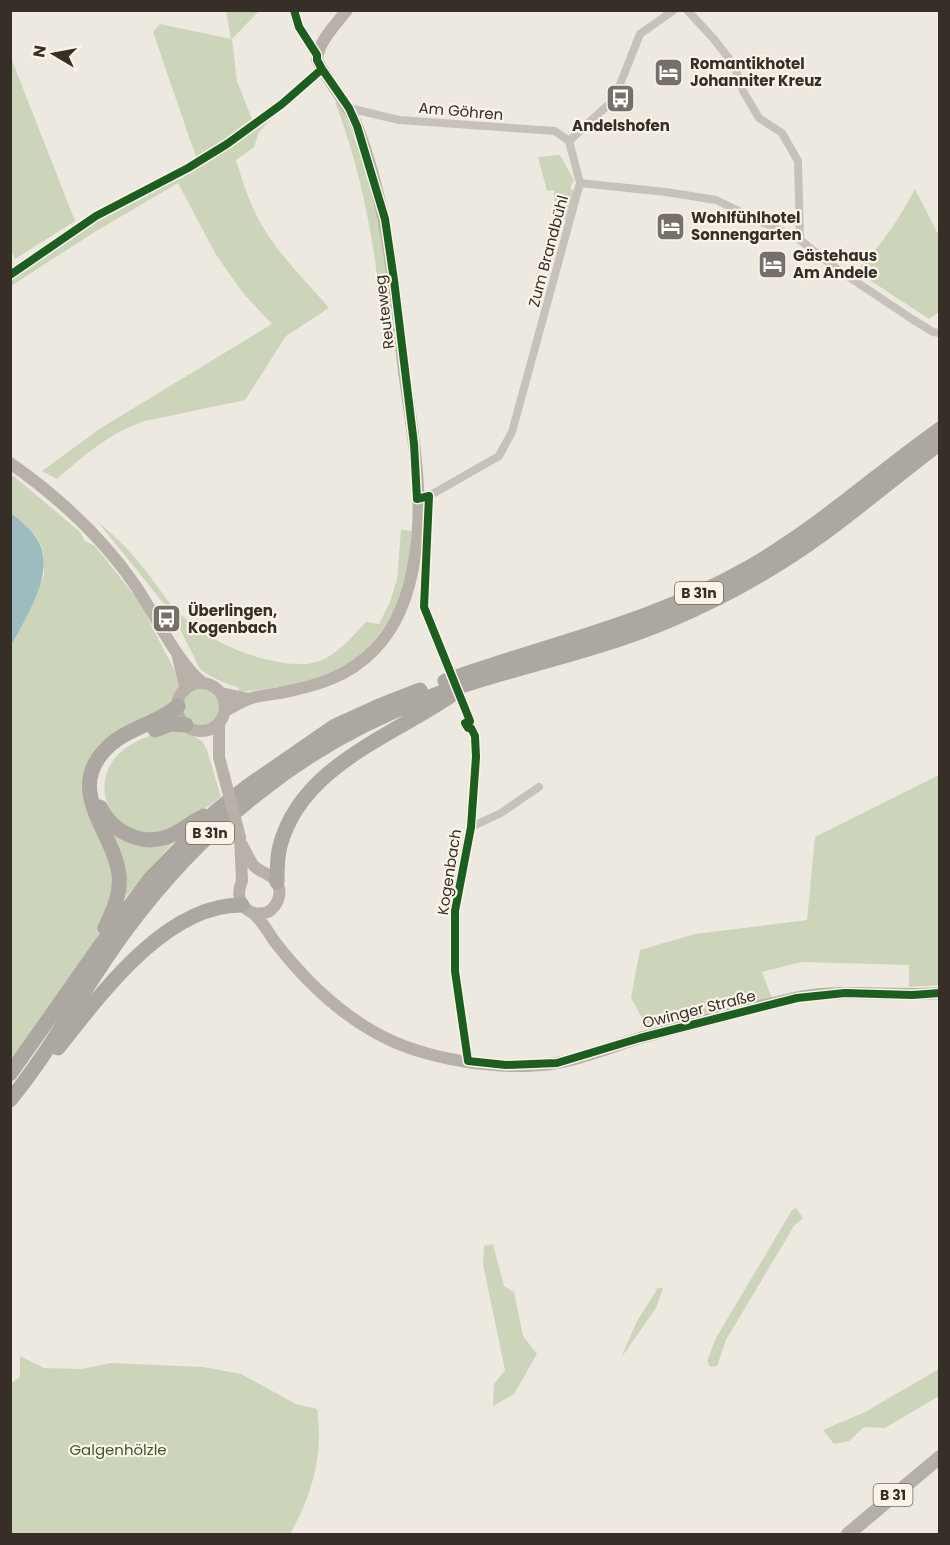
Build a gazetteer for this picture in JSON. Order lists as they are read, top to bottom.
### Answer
{
  "streets": {
    "highway": ["B 31n"],
    "main road": ["B 31"],
    "street": [
      "Am Göhren",
      "Zum Brandbühl",
      "Reuteweg",
      "Kogenbach",
      "Owinger Straße"
    ]
  },
  "crossings": [
    ["Am Göhren", "Reuteweg"],
    ["Zum Brandbühl", "Reuteweg"],
    ["Kogenbach", "Owinger Straße"]
  ],
  "parks": ["Galgenhölzle"],
  "places": {
    "hotel": ["Romantikhotel Johanniter Kreuz", "Wohlfühlhotel Sonnengarten", "Gästehaus Am Andele"],
    "bus stop": ["Andelshofen", "Überlingen, Kogenbach"]
  },
  "north": "left"
}
